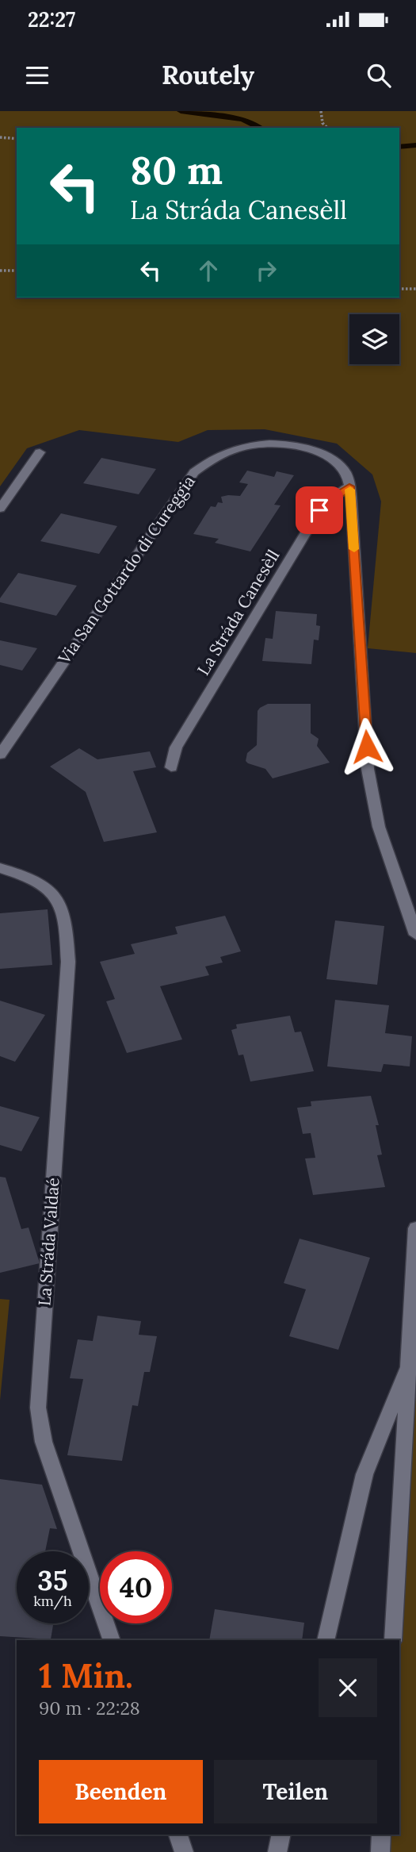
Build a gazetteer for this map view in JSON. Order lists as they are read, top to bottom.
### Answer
{
  "streets": {
    "street": ["Via San Gottardo di Cureggia", "La Stráda Canesèll", "La Stráda Valdaé"]
  },
  "crossings": [
    ["Via San Gottardo di Cureggia", "La Stráda Canesèll"]
  ],
  "page": {
    "status": "22:27",
    "header": "Routely",
    "turn": ["80 m", "La Stráda Canesèll"],
    "speed": "35 km/h",
    "limit": "40",
    "heading": ["1 Min.", "90 m · 22:28"],
    "buttons": ["Beenden", "Teilen"]
  }
}
